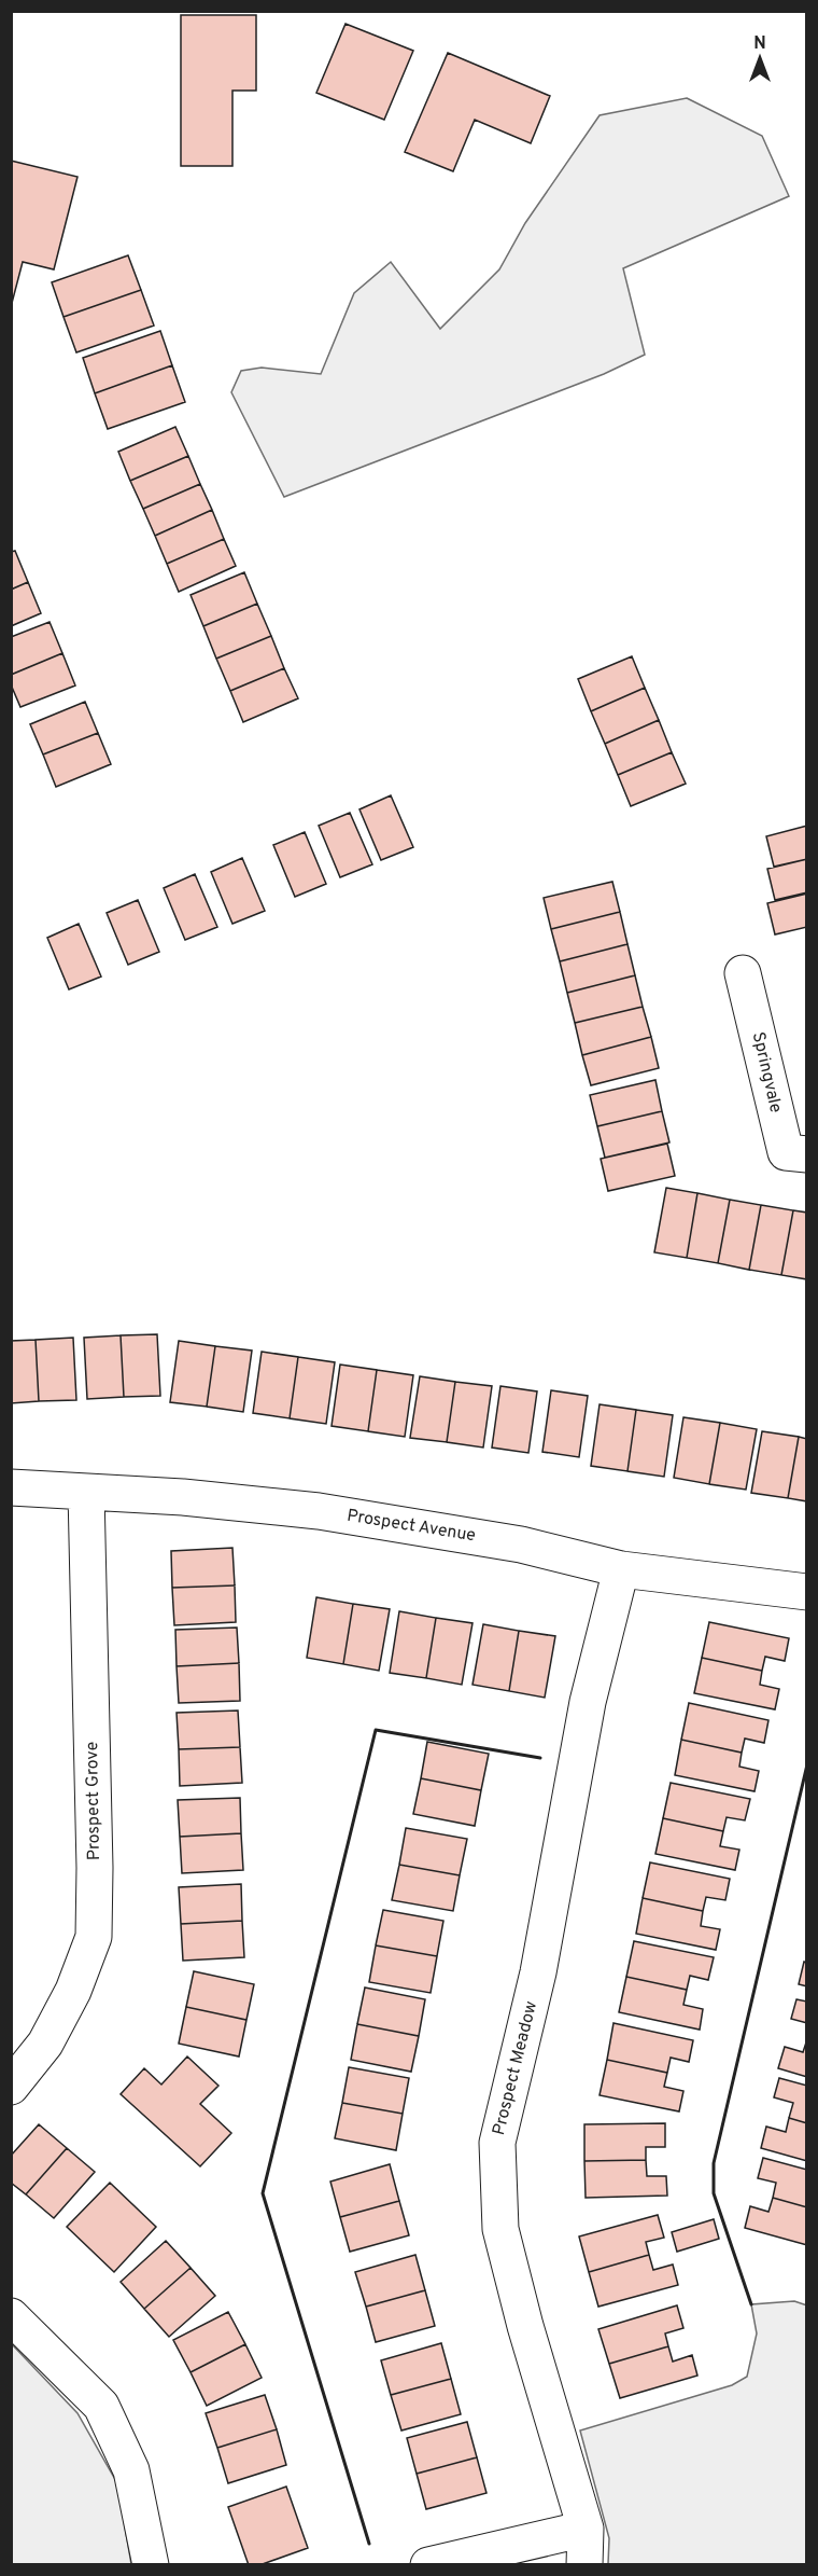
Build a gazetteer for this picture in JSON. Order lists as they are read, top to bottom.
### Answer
{
  "streets": {
    "street": [
      "Springvale",
      "Prospect Avenue",
      "Prospect Grove",
      "Prospect Meadow"
    ]
  },
  "crossings": [
    ["Prospect Avenue", "Prospect Grove"],
    ["Prospect Avenue", "Prospect Meadow"]
  ],
  "north": "top"
}
